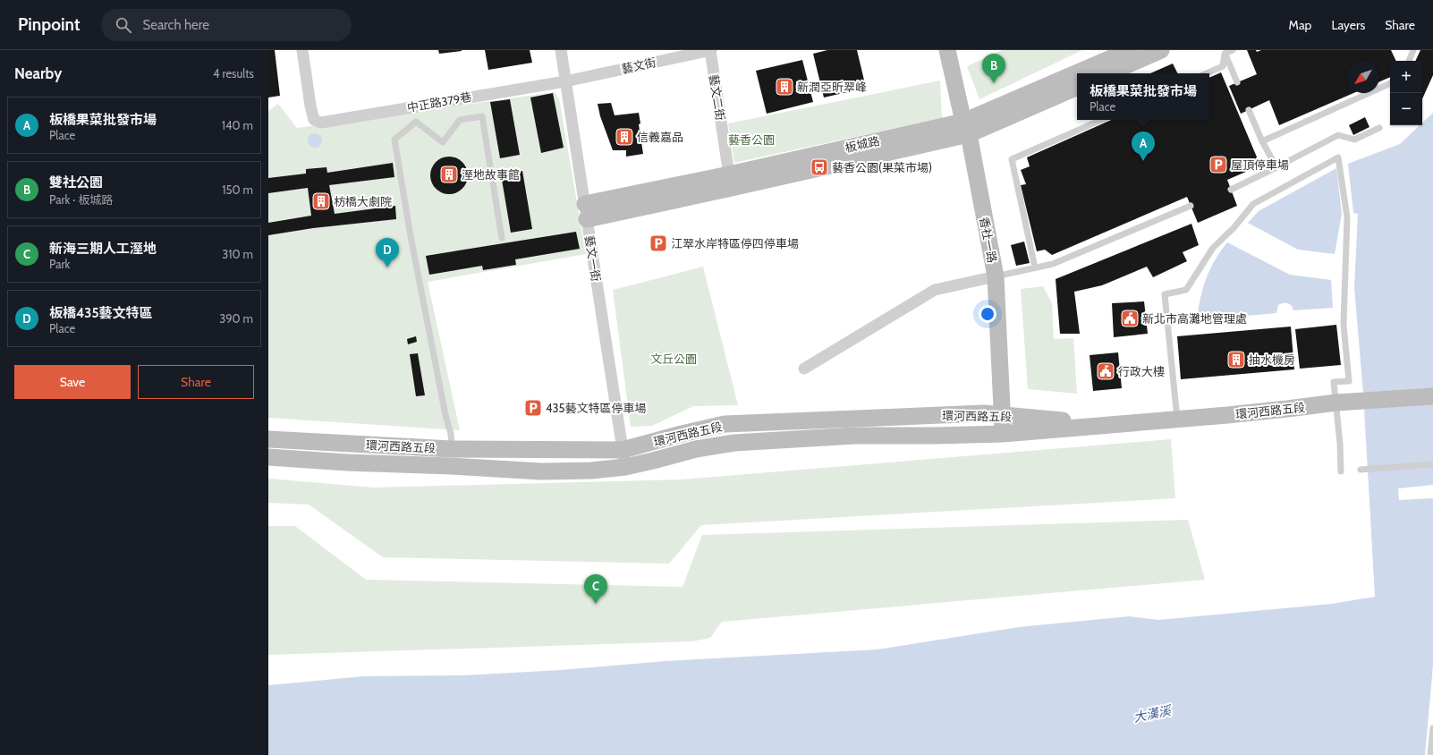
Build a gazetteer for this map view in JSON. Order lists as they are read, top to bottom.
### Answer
{
  "streets": {
    "street": [
      "藝文街",
      "藝文二街",
      "中正路379巷",
      "板城路",
      "香社一路",
      "藝文一街",
      "環河西路五段"
    ]
  },
  "crossings": [
    ["藝文街", "藝文二街"],
    ["藝文街", "中正路379巷"],
    ["藝文街", "藝文一街"],
    ["藝文二街", "板城路"],
    ["中正路379巷", "藝文一街"],
    ["板城路", "香社一路"],
    ["板城路", "藝文一街"],
    ["香社一路", "環河西路五段"],
    ["藝文一街", "環河西路五段"]
  ],
  "water": ["大漢溪"],
  "parks": ["藝香公園", "文丘公園"],
  "places": {
    "building": [
      "新潤亞昕翠峰",
      "信義嘉品",
      "溼地故事館",
      "枋橋大劇院",
      "抽水機房"
    ],
    "parking": ["屋頂停車場", "江翠水岸特區停四停車場", "435藝文特區停車場"],
    "bus stop": ["藝香公園(果菜市場)"],
    "public building": ["新北市高灘地管理處", "行政大樓"]
  },
  "north": "bottom left",
  "page": {
    "header": "Pinpoint",
    "search": "Search here",
    "nav": ["Map", "Layers", "Share"],
    "heading": ["Nearby", "4 results"],
    "pins": [
      "B",
      "A",
      "D",
      "C"
    ],
    "map_buttons": ["+", "−"],
    "popup": ["板橋果菜批發市場", "Place"],
    "list": [
      {
        "mark": "A",
        "name": "板橋果菜批發市場",
        "note": "Place",
        "value": "140 m"
      },
      {
        "mark": "B",
        "name": "雙社公園",
        "note": "Park · 板城路",
        "value": "150 m"
      },
      {
        "mark": "C",
        "name": "新海三期人工溼地",
        "note": "Park",
        "value": "310 m"
      },
      {
        "mark": "D",
        "name": "板橋435藝文特區",
        "note": "Place",
        "value": "390 m"
      }
    ],
    "buttons": ["Save", "Share"]
  }
}
